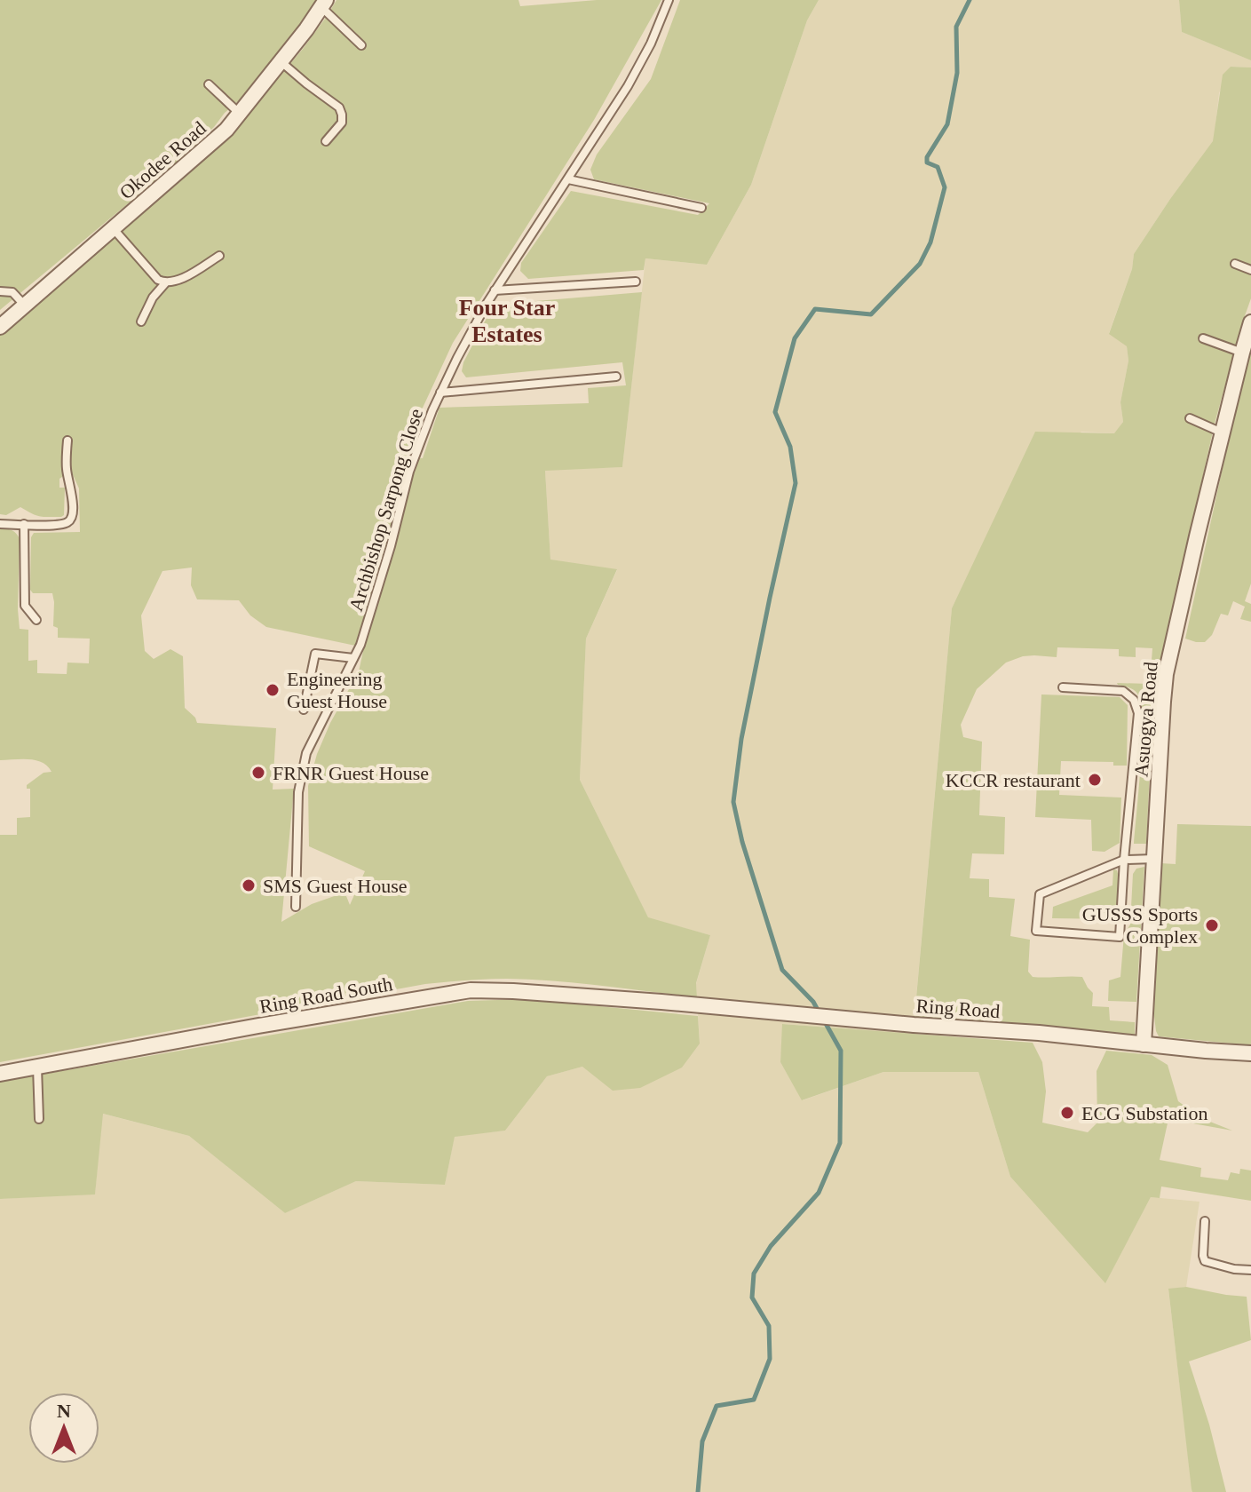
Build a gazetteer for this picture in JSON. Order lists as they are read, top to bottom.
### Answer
{
  "streets": {
    "street": [
      "Okodee Road",
      "Asuogya Road",
      "Ring Road South",
      "Ring Road"
    ],
    "lane": ["Archbishop Sarpong Close"]
  },
  "crossings": [
    ["Asuogya Road", "Ring Road"],
    ["Ring Road South", "Ring Road"]
  ],
  "districts": ["Four Star Estates"],
  "places": [
    "Engineering Guest House",
    "FRNR Guest House",
    "KCCR restaurant",
    "SMS Guest House",
    "GUSSS Sports Complex",
    "ECG Substation"
  ],
  "north": "top"
}
